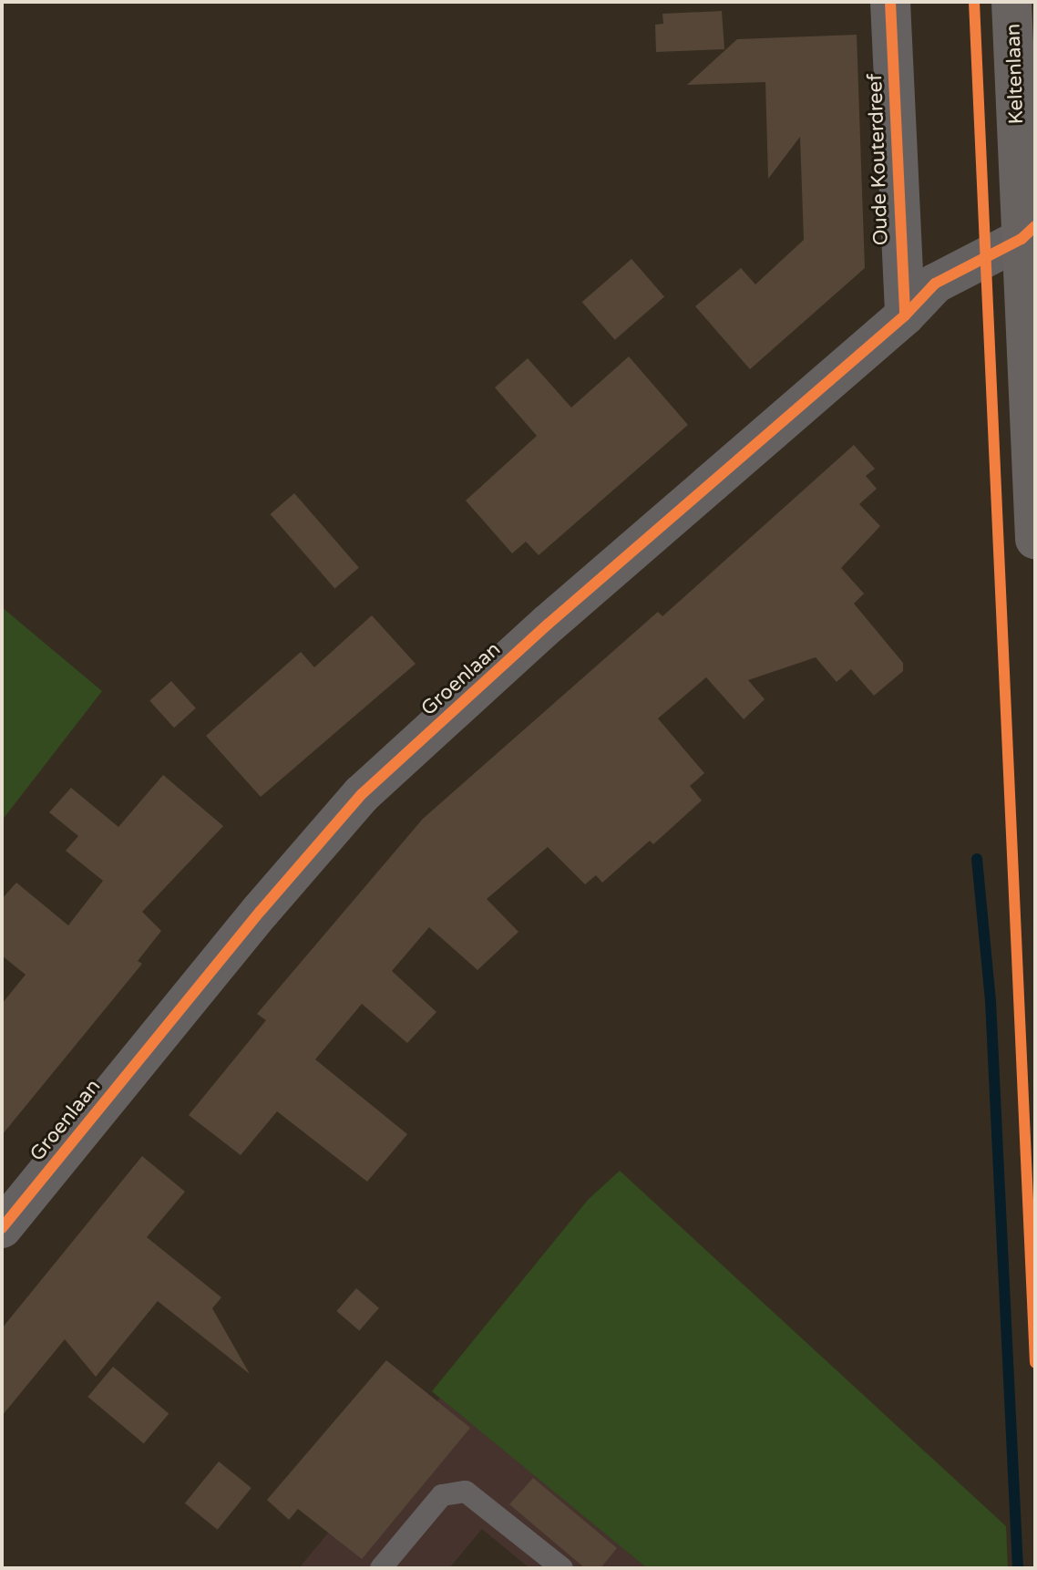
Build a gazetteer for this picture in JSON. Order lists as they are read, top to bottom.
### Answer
{
  "streets": {
    "main road": ["Keltenlaan"],
    "street": ["Oude Kouterdreef", "Groenlaan"]
  },
  "crossings": [
    ["Keltenlaan", "Groenlaan"],
    ["Oude Kouterdreef", "Groenlaan"]
  ]
}
